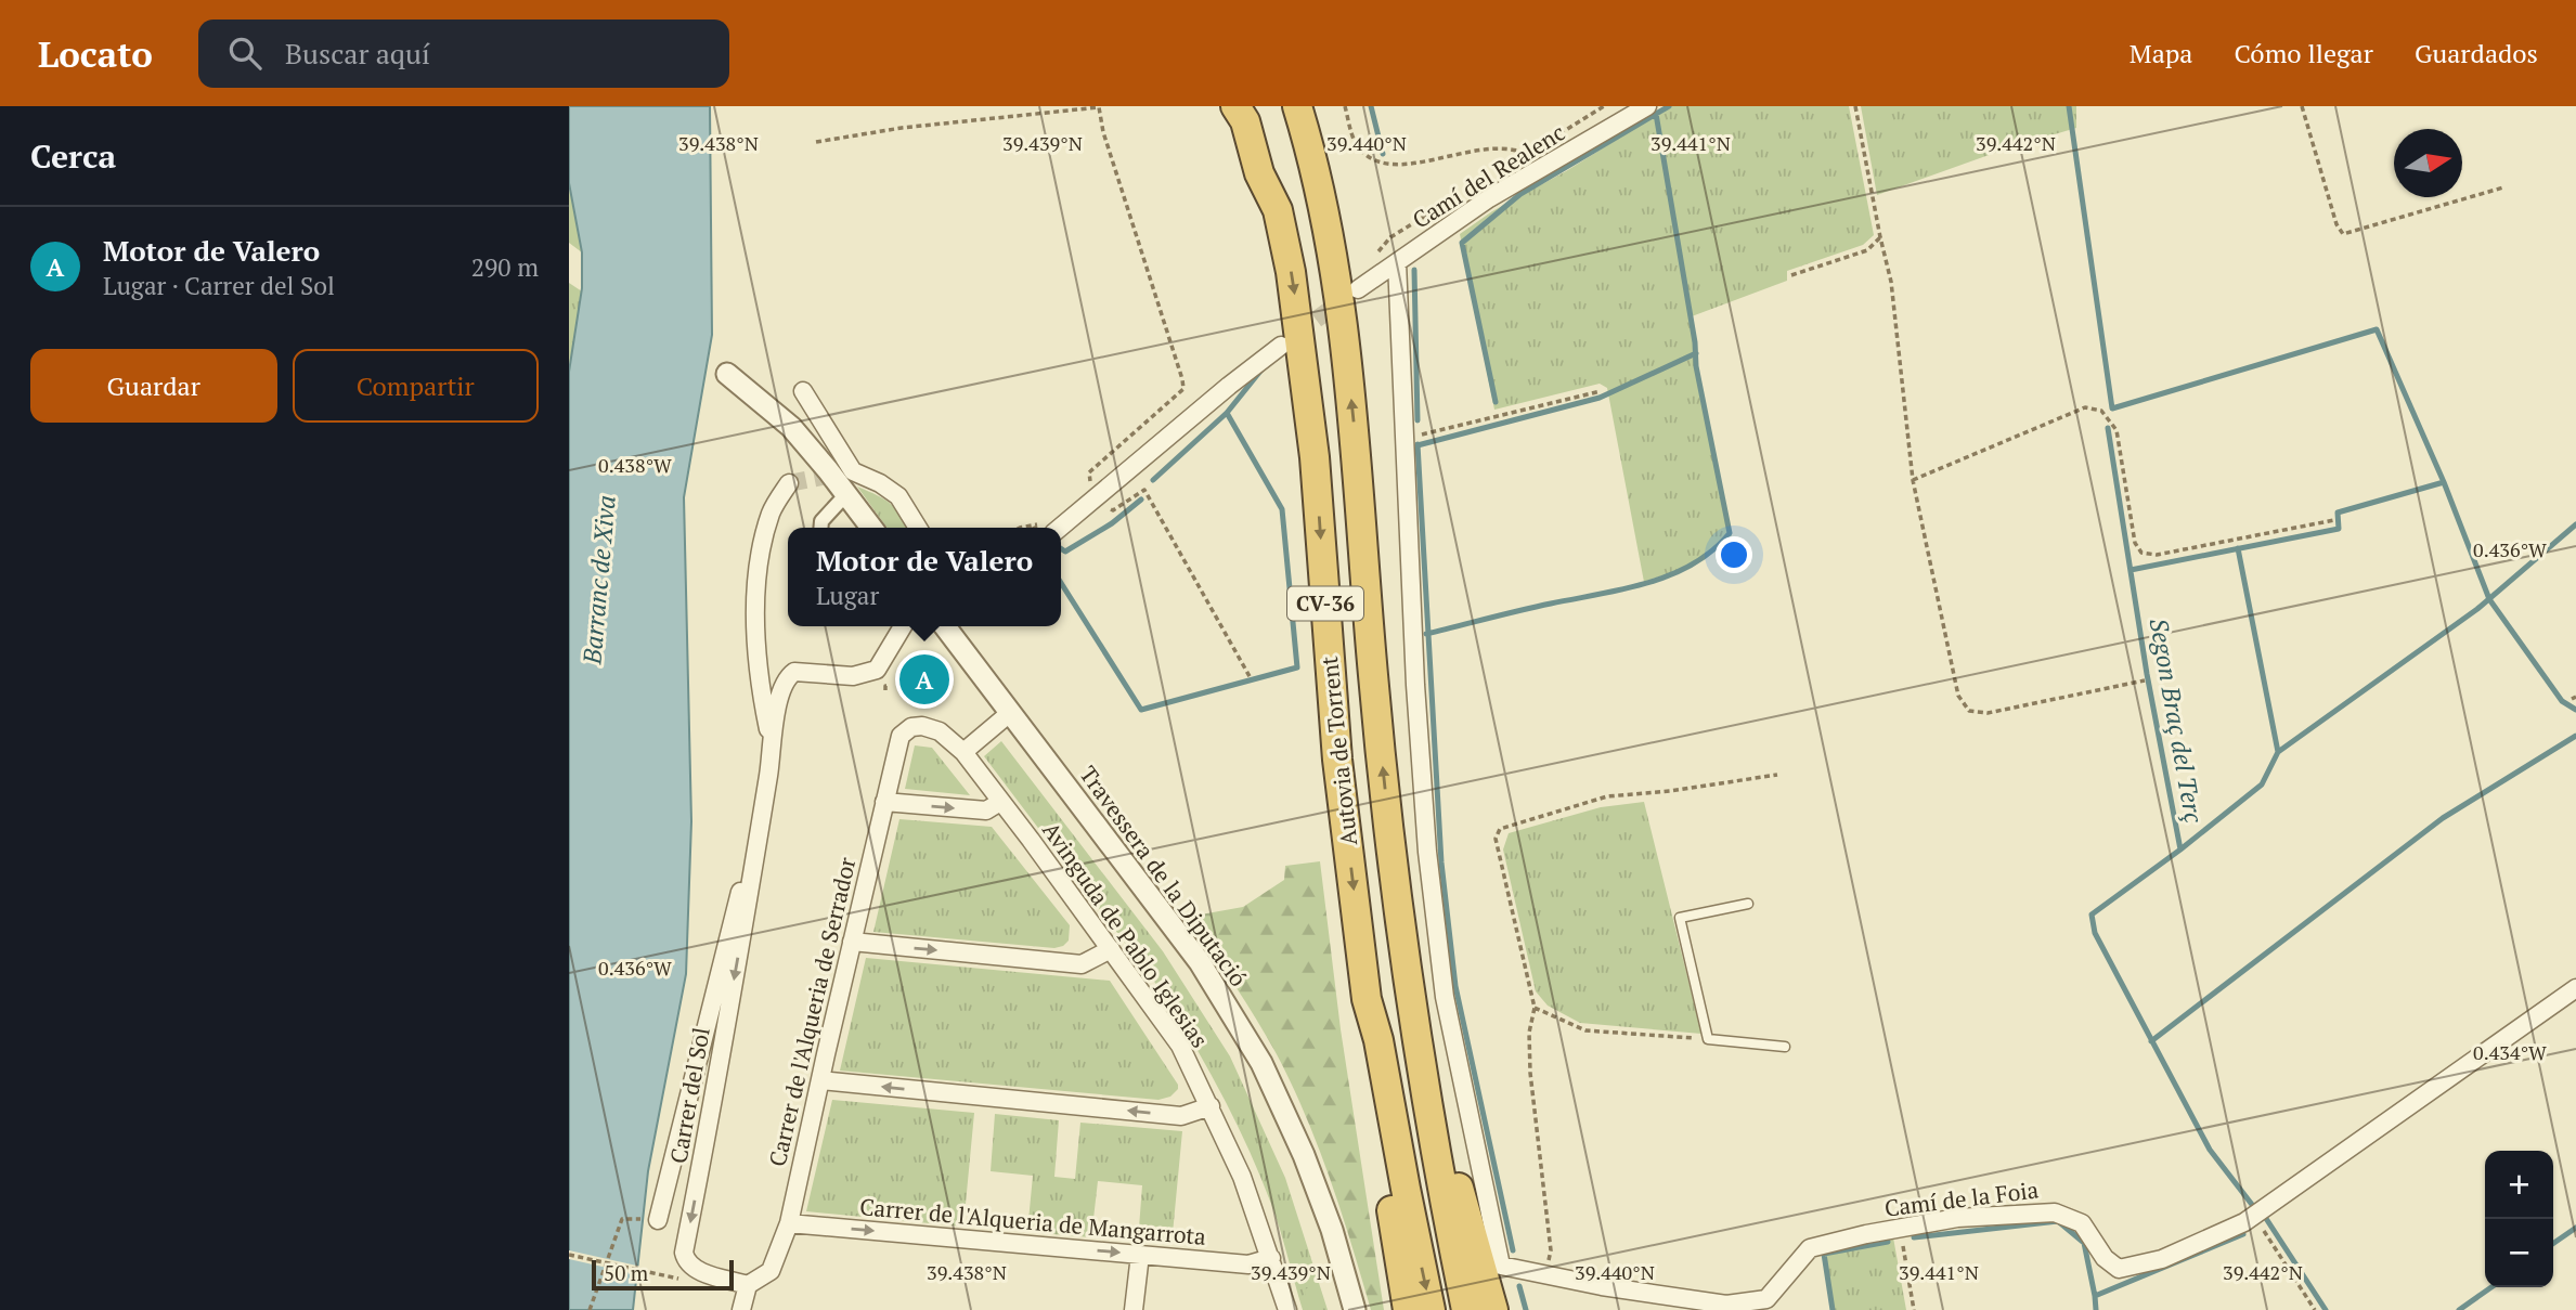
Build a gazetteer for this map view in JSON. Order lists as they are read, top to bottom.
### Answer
{
  "streets": {
    "highway": ["CV-36", "Autovia de Torrent"],
    "street": [
      "Camí del Realenc",
      "Travessera de la Diputació",
      "Avinguda de Pablo Iglesias",
      "Carrer de l'Alqueria de Serrador",
      "Carrer del Sol",
      "Camí de la Foia",
      "Carrer de l'Alqueria de Mangarrota"
    ]
  },
  "crossings": [
    ["Avinguda de Pablo Iglesias", "Carrer de l'Alqueria de Serrador"],
    ["Avinguda de Pablo Iglesias", "Carrer de l'Alqueria de Mangarrota"],
    ["Carrer de l'Alqueria de Serrador", "Carrer del Sol"],
    ["Carrer de l'Alqueria de Serrador", "Carrer de l'Alqueria de Mangarrota"]
  ],
  "water": ["Barranc de Xiva", "Segon Braç del Terç"],
  "scale_bar": "50 m",
  "north": "right",
  "page": {
    "header": "Locato",
    "search": "Buscar aquí",
    "nav": ["Mapa", "Cómo llegar", "Guardados"],
    "heading": "Cerca",
    "list": [
      {
        "mark": "A",
        "name": "Motor de Valero",
        "note": "Lugar · Carrer del Sol",
        "value": "290 m"
      }
    ],
    "buttons": ["Guardar", "Compartir"],
    "popup": ["Motor de Valero", "Lugar"],
    "pins": "A",
    "map_buttons": ["+", "−"],
    "scale": "50 m"
  },
  "coordinates": [
    "39.438°N",
    "39.439°N",
    "39.440°N",
    "39.441°N",
    "39.442°N",
    "0.438°W",
    "0.436°W",
    "0.434°W"
  ]
}
